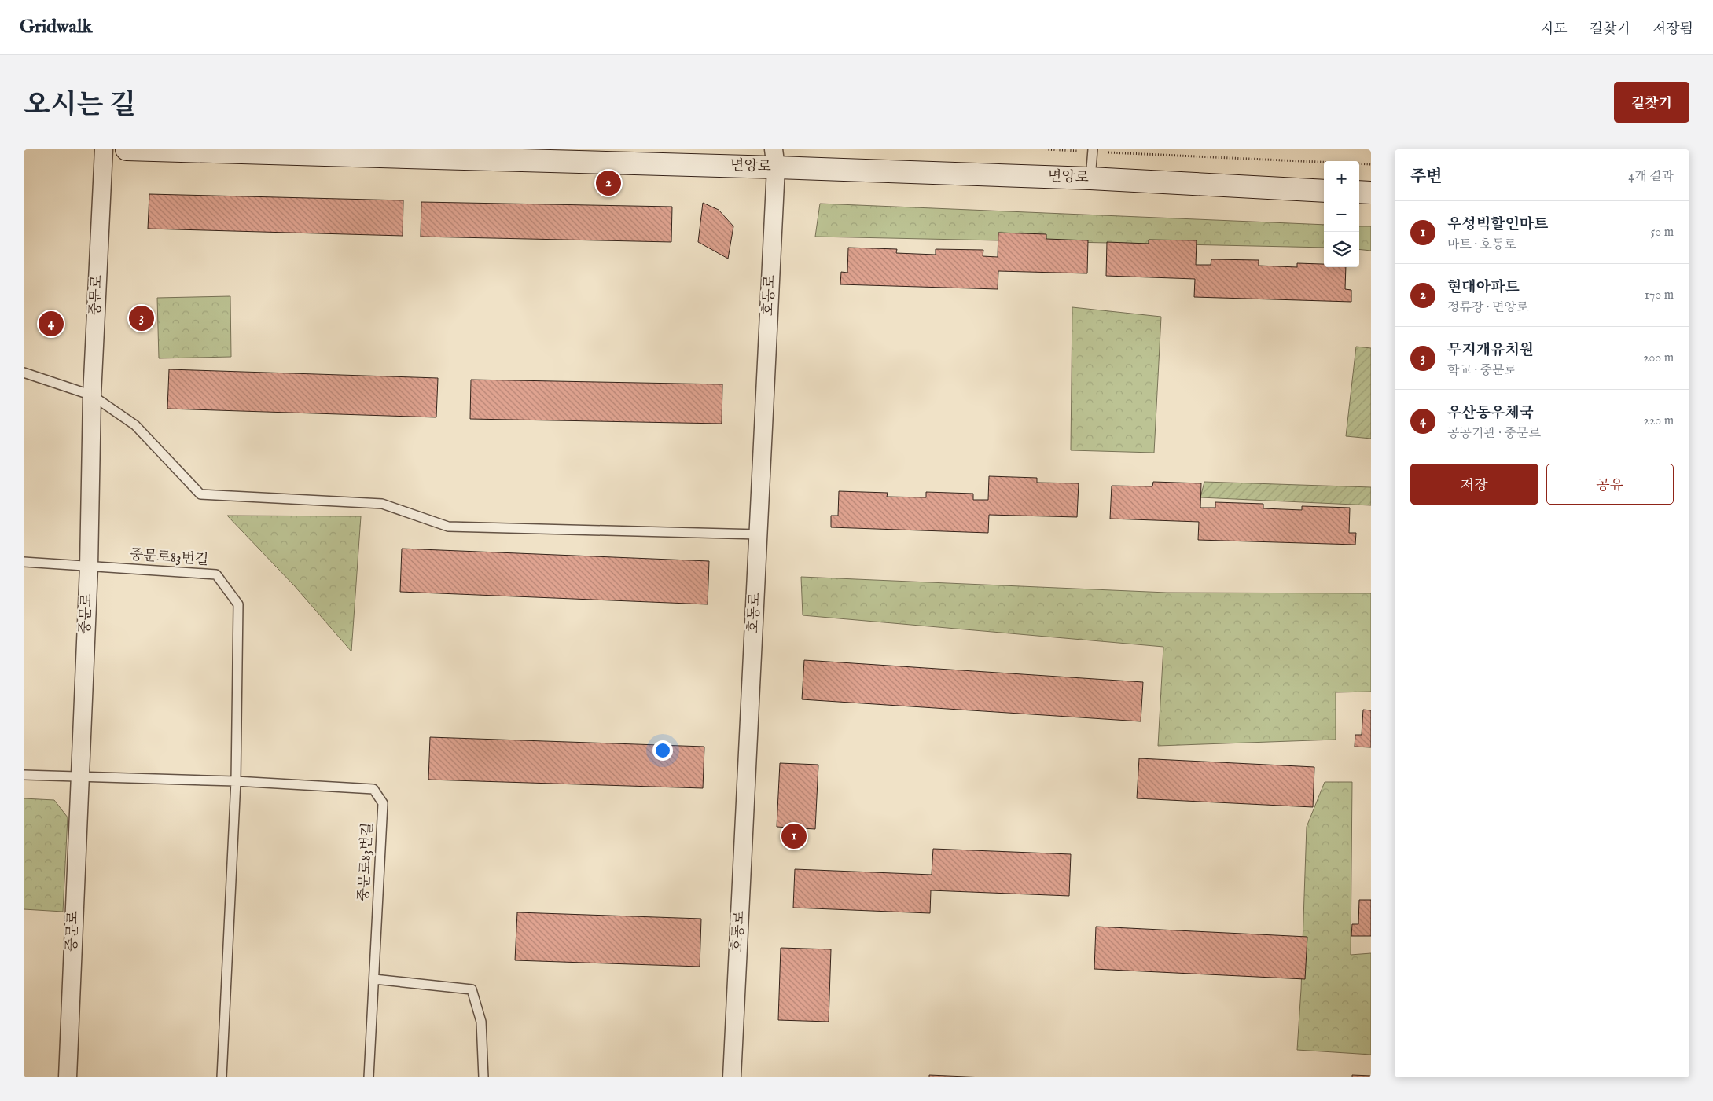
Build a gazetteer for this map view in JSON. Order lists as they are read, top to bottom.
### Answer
{
  "streets": {
    "main road": ["면앙로"],
    "street": ["중문로", "호동로"],
    "lane": ["중문로83번길"]
  },
  "crossings": [
    ["면앙로", "호동로"],
    ["중문로", "중문로83번길"]
  ],
  "page": {
    "header": "Gridwalk",
    "nav": ["지도", "길찾기", "저장됨"],
    "title": "오시는 길",
    "buttons": [
      "길찾기",
      ["저장", "공유"]
    ],
    "heading": ["주변", "4개 결과"],
    "map_buttons": ["+", "−"],
    "pins": [
      "2",
      "3",
      "4",
      "1"
    ],
    "list": [
      {
        "mark": "1",
        "name": "우성빅할인마트",
        "note": "마트 · 호동로",
        "value": "50 m"
      },
      {
        "mark": "2",
        "name": "현대아파트",
        "note": "정류장 · 면앙로",
        "value": "170 m"
      },
      {
        "mark": "3",
        "name": "무지개유치원",
        "note": "학교 · 중문로",
        "value": "200 m"
      },
      {
        "mark": "4",
        "name": "우산동우체국",
        "note": "공공기관 · 중문로",
        "value": "220 m"
      }
    ]
  }
}
